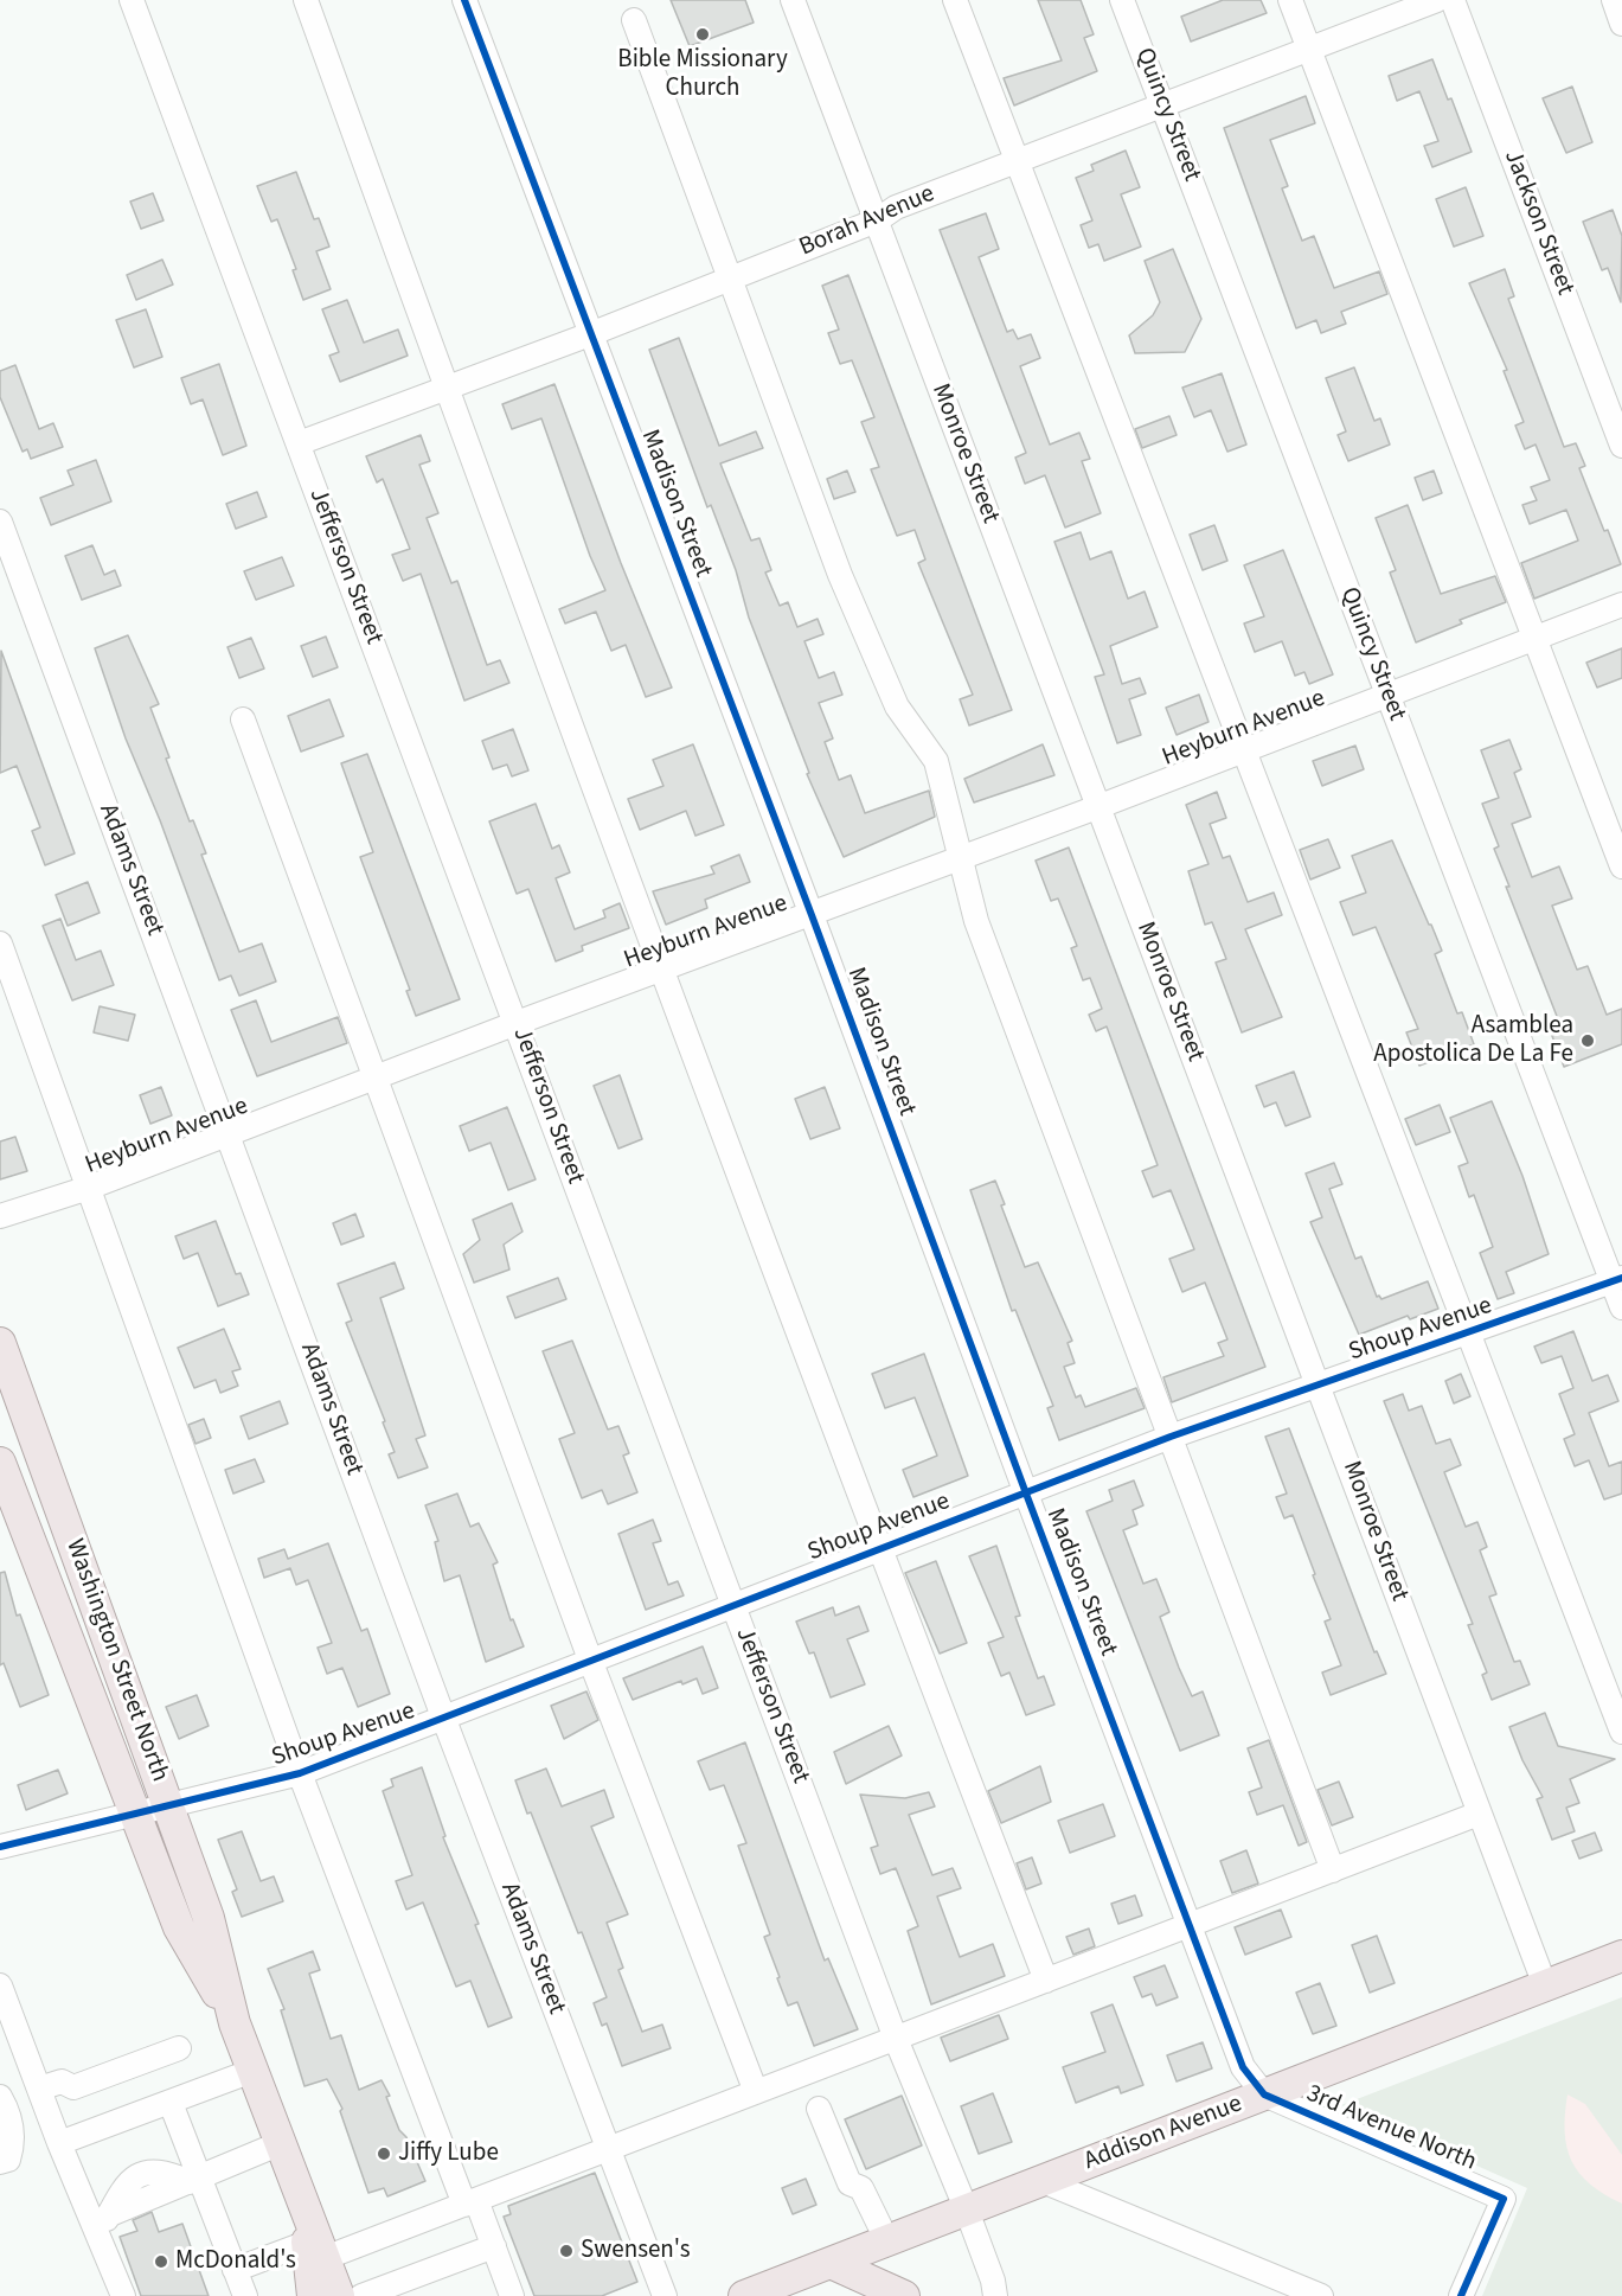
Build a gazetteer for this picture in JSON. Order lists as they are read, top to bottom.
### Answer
{
  "streets": {
    "main road": ["Washington Street North", "Addison Avenue"],
    "street": [
      "Quincy Street",
      "Borah Avenue",
      "Jackson Street",
      "Monroe Street",
      "Madison Street",
      "Jefferson Street",
      "Heyburn Avenue",
      "Adams Street",
      "Shoup Avenue",
      "3rd Avenue North"
    ]
  },
  "crossings": [
    ["Quincy Street", "Borah Avenue"],
    ["Quincy Street", "Heyburn Avenue"],
    ["Quincy Street", "Shoup Avenue"],
    ["Borah Avenue", "Monroe Street"],
    ["Borah Avenue", "Madison Street"],
    ["Borah Avenue", "Jefferson Street"],
    ["Monroe Street", "Heyburn Avenue"],
    ["Monroe Street", "Shoup Avenue"],
    ["Monroe Street", "Addison Avenue"],
    ["Madison Street", "Heyburn Avenue"],
    ["Madison Street", "Shoup Avenue"],
    ["Madison Street", "3rd Avenue North"],
    ["Madison Street", "Addison Avenue"],
    ["Jefferson Street", "Heyburn Avenue"],
    ["Jefferson Street", "Shoup Avenue"],
    ["Jefferson Street", "Addison Avenue"],
    ["Heyburn Avenue", "Adams Street"],
    ["Adams Street", "Shoup Avenue"],
    ["Shoup Avenue", "Washington Street North"],
    ["3rd Avenue North", "Addison Avenue"]
  ],
  "places": [
    "Bible Missionary Church",
    "Asamblea Apostolica De La Fe",
    "Jiffy Lube",
    "Swensen's",
    "McDonald's"
  ]
}
